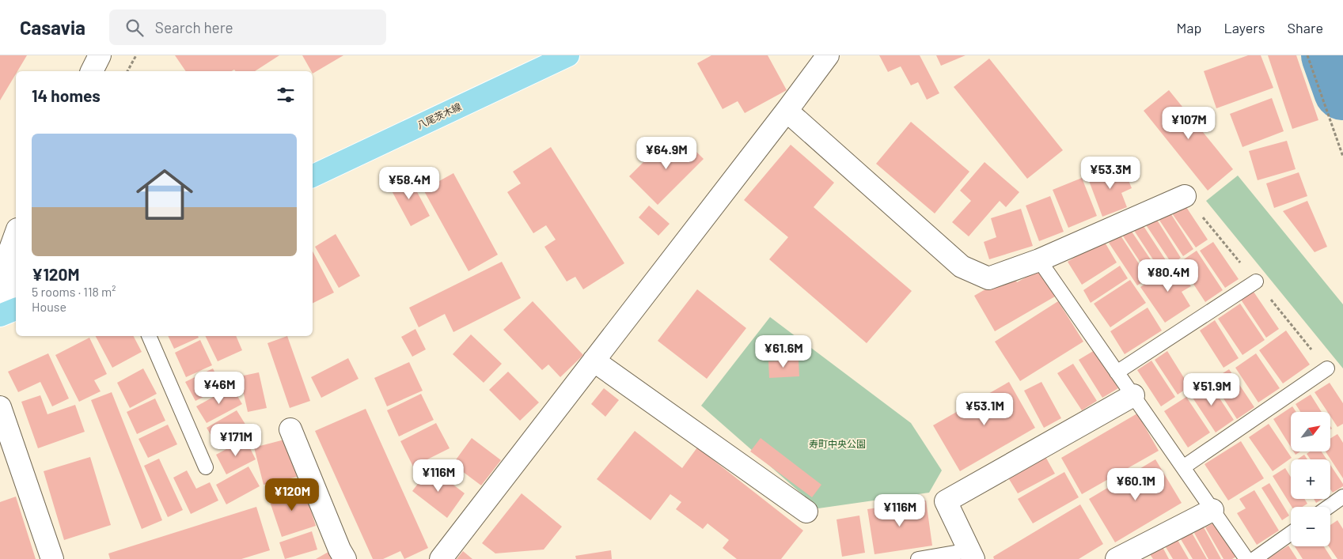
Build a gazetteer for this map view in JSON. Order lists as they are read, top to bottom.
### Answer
{
  "streets": {
    "main road": ["八尾茨木線"]
  },
  "parks": ["寿町中央公園"],
  "north": "top right",
  "page": {
    "header": "Casavia",
    "search": "Search here",
    "nav": ["Map", "Layers", "Share"],
    "heading": "14 homes",
    "price": [
      "¥107M",
      "¥64.9M",
      "¥53.3M",
      "¥58.4M",
      "¥80.4M",
      "¥61.6M",
      "¥46M",
      "¥51.9M",
      "¥53.1M",
      "¥171M",
      "¥116M",
      "¥60.1M",
      "¥120M",
      "¥116M"
    ],
    "list": [
      {
        "name": "¥120M",
        "note": "5 rooms · 118 m² · House"
      }
    ],
    "map_buttons": ["+", "−"]
  }
}
